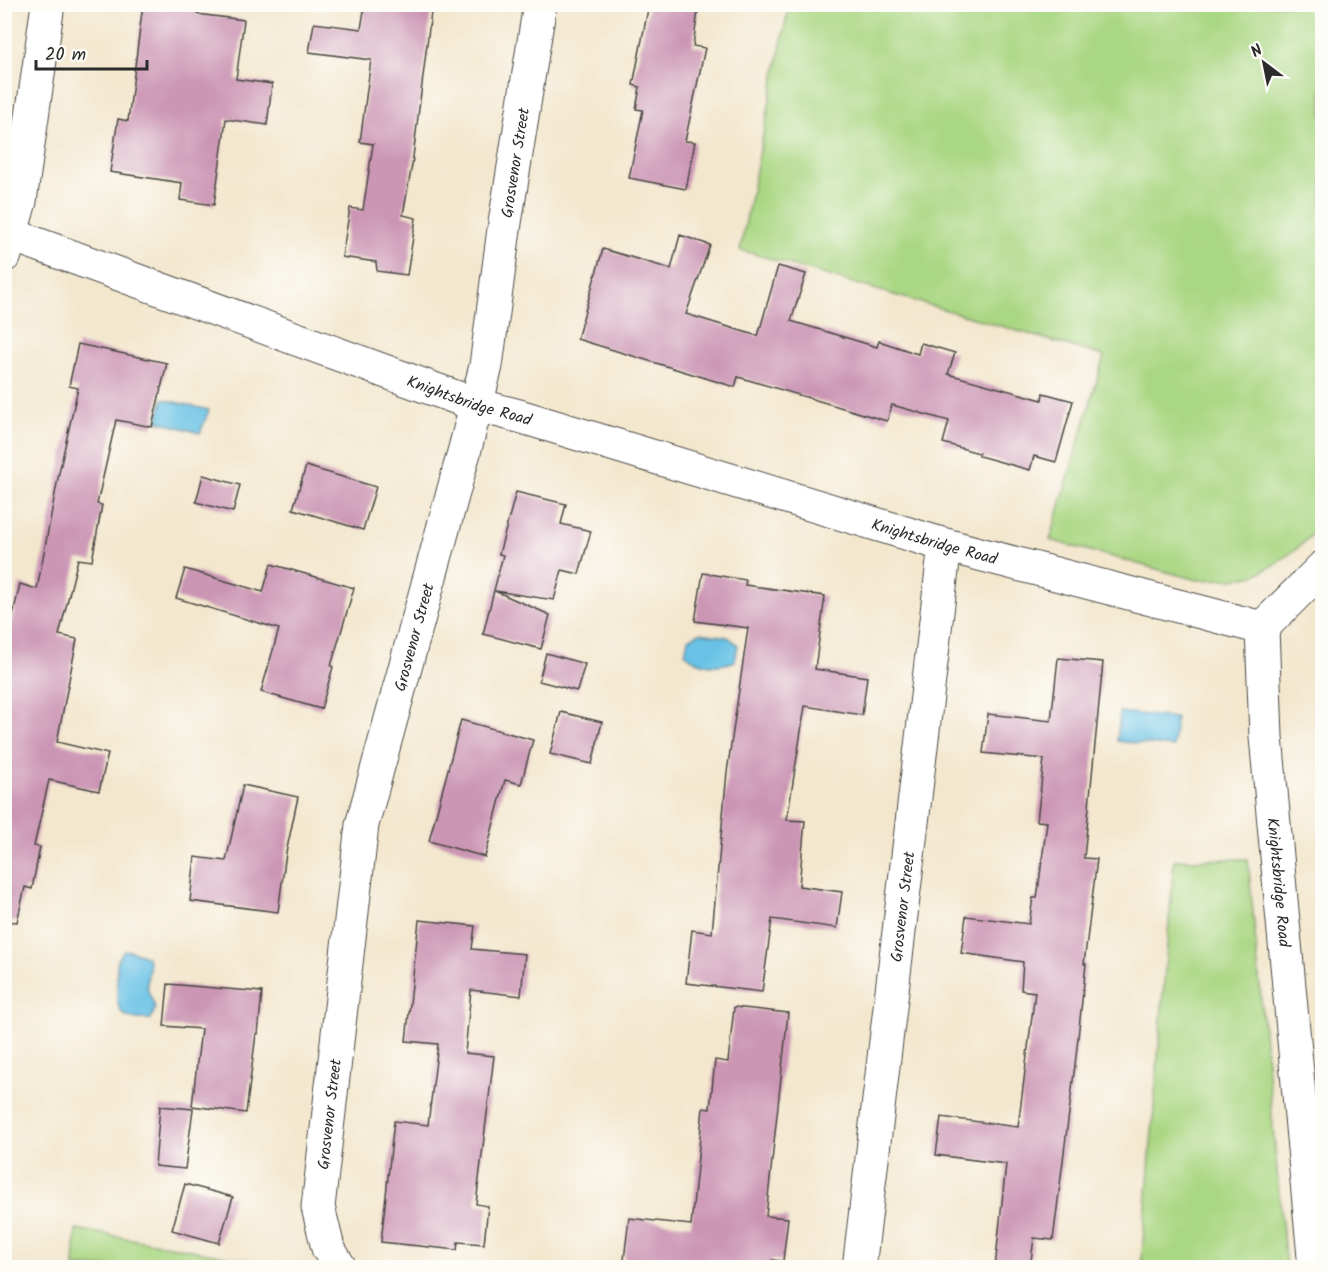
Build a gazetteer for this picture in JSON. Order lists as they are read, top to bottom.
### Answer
{
  "streets": {
    "street": ["Grosvenor Street", "Knightsbridge Road"]
  },
  "crossings": [
    ["Grosvenor Street", "Knightsbridge Road"]
  ],
  "scale_bar": "20 m",
  "north": "top left"
}
